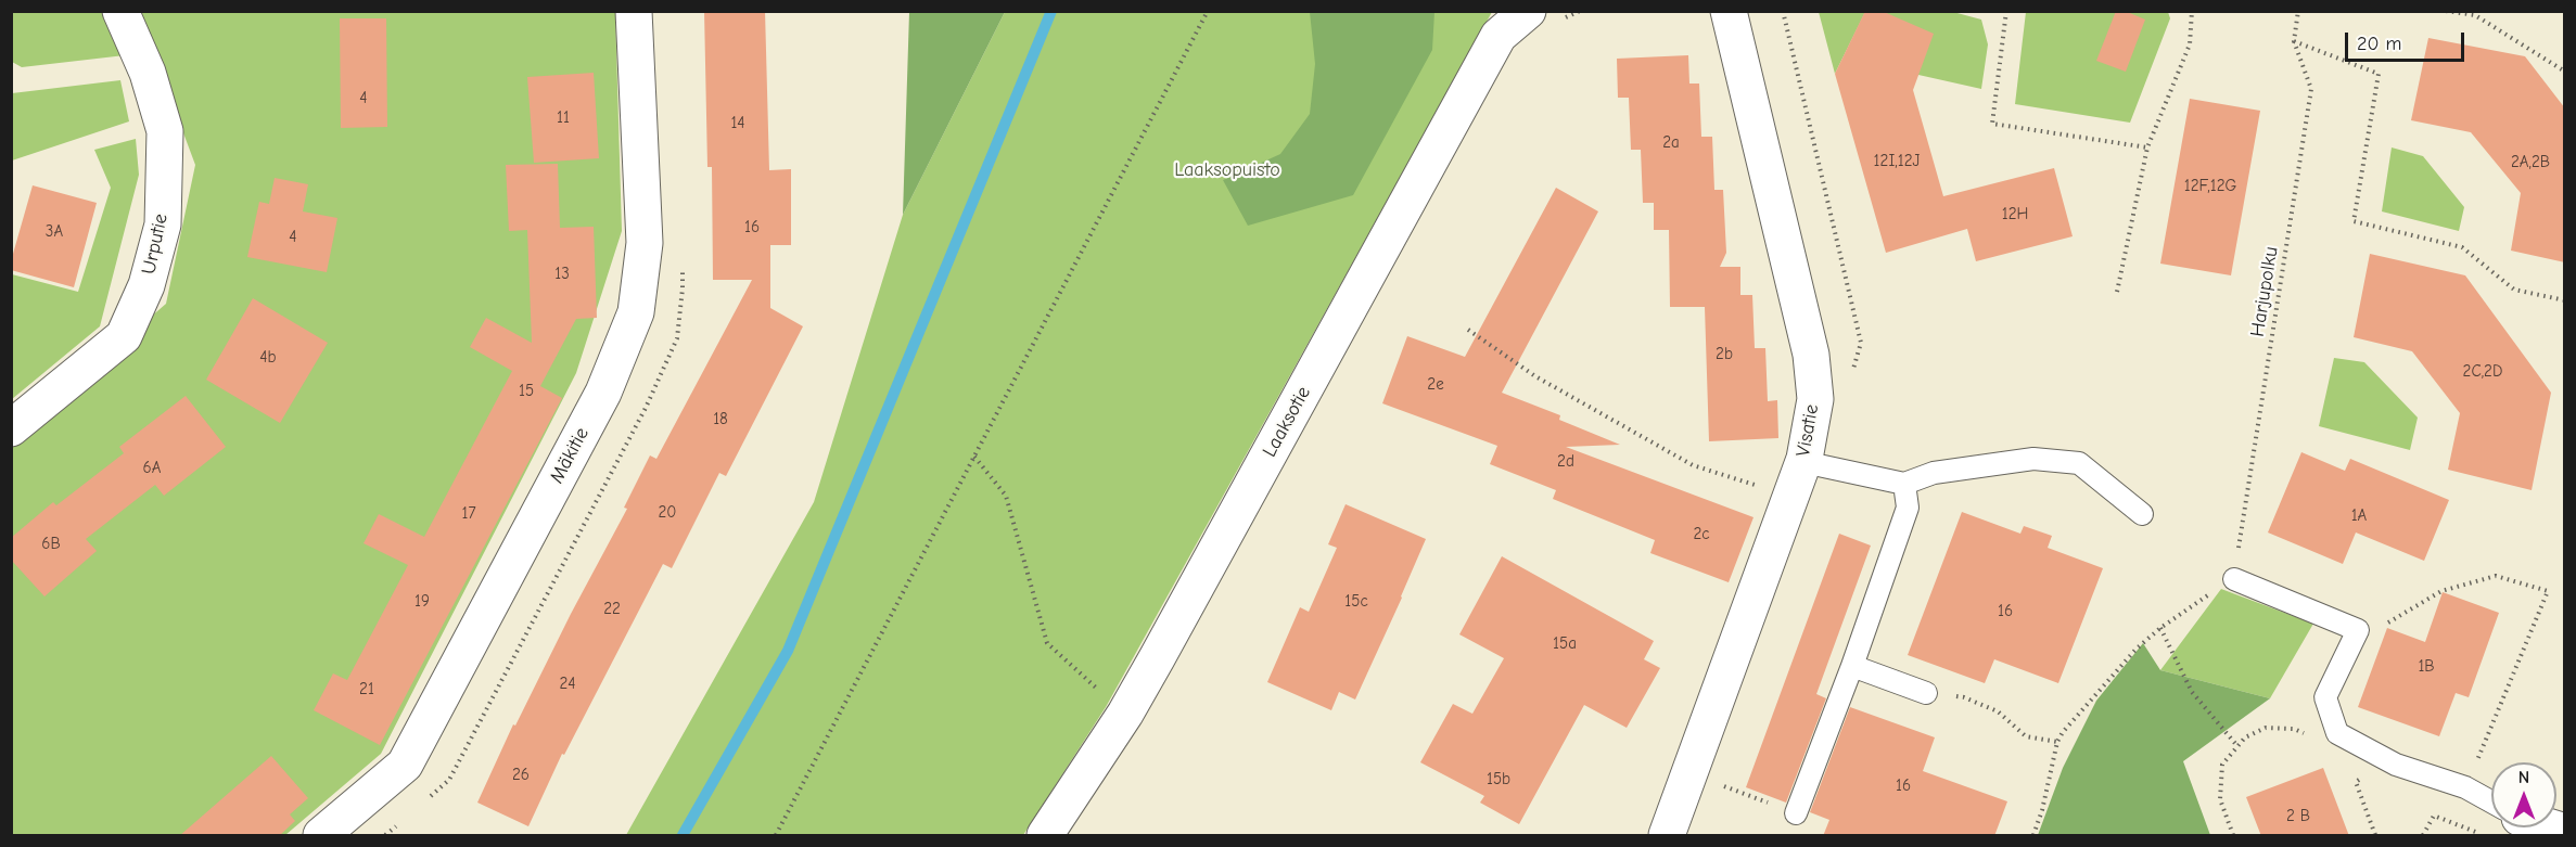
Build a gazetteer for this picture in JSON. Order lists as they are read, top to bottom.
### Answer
{
  "streets": {
    "street": [
      "Urputie",
      "Laaksotie",
      "Visatie",
      "Mäkitie"
    ],
    "path": ["Harjupolku"]
  },
  "parks": ["Laaksopuisto"],
  "house_numbers": [
    "4",
    "11",
    "14",
    "2a",
    "12I,12J",
    "2A,2B",
    "12F,12G",
    "12H",
    "16",
    "3A",
    "4",
    "13",
    "2b",
    "4b",
    "2C,2D",
    "2e",
    "15",
    "18",
    "2d",
    "6A",
    "20",
    "17",
    "1A",
    "2c",
    "6B",
    "19",
    "15c",
    "22",
    "16",
    "15a",
    "1B",
    "24",
    "21",
    "26",
    "15b",
    "16",
    "2 B"
  ],
  "scale_bar": "20 m",
  "north": "top"
}
